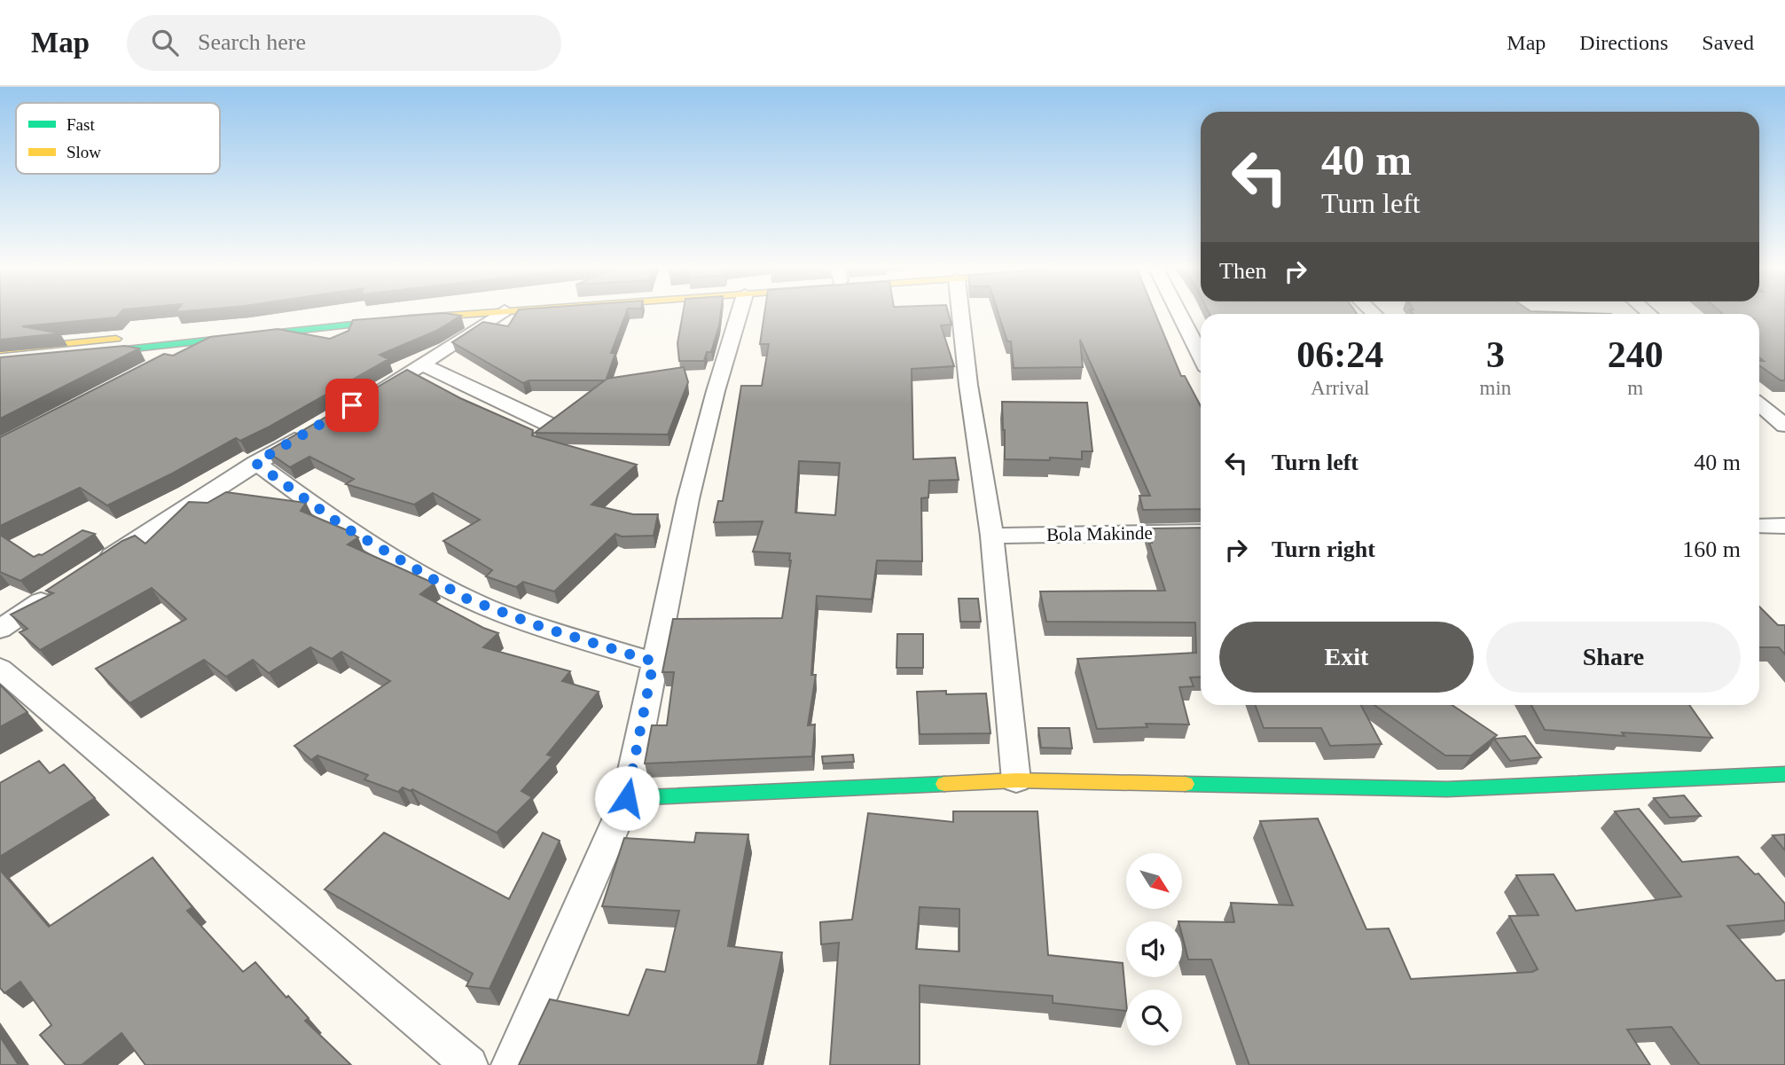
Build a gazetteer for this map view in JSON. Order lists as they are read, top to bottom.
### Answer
{
  "streets": {
    "street": ["Bola Makinde"]
  },
  "legend": ["Fast", "Slow"],
  "north": "bottom right",
  "page": {
    "header": "Map",
    "search": "Search here",
    "nav": ["Map", "Directions", "Saved"],
    "turn": ["40 m", "Turn left"],
    "then": "Then",
    "eta": [
      "06:24",
      "Arrival",
      "3",
      "min",
      "240",
      "m"
    ],
    "list": [
      {
        "name": "Turn left",
        "value": "40 m"
      },
      {
        "name": "Turn right",
        "value": "160 m"
      }
    ],
    "buttons": ["Exit", "Share"]
  }
}
